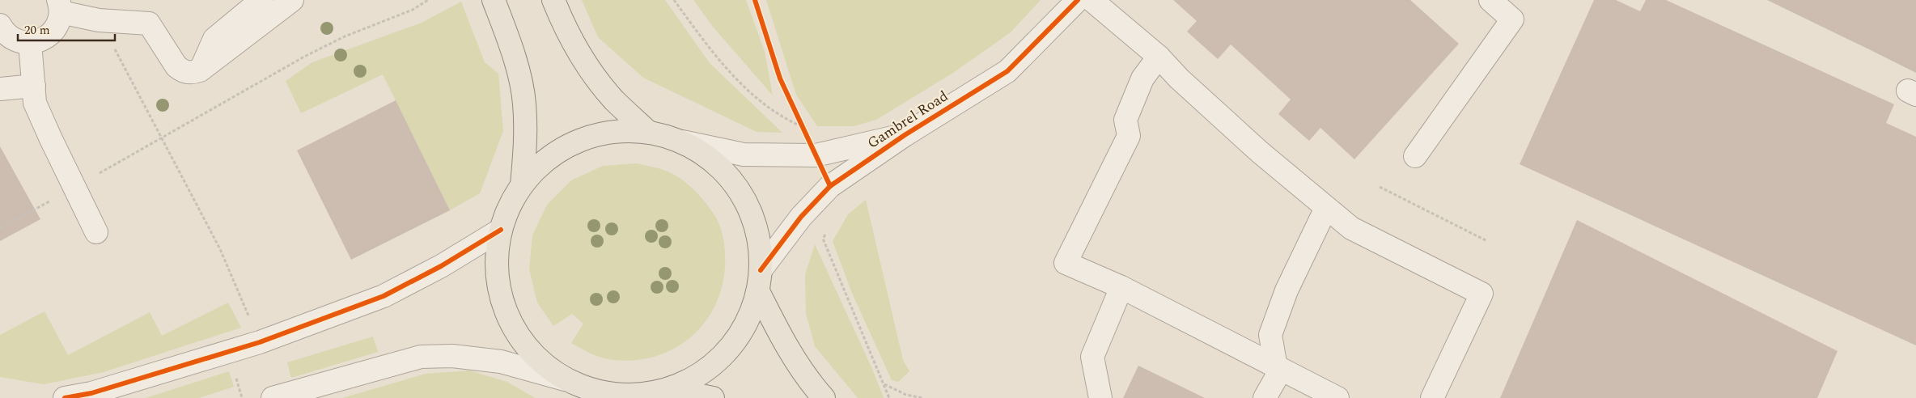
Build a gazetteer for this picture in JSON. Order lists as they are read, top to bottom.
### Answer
{
  "streets": {
    "street": ["Gambrel Road"]
  },
  "scale_bar": "20 m"
}
